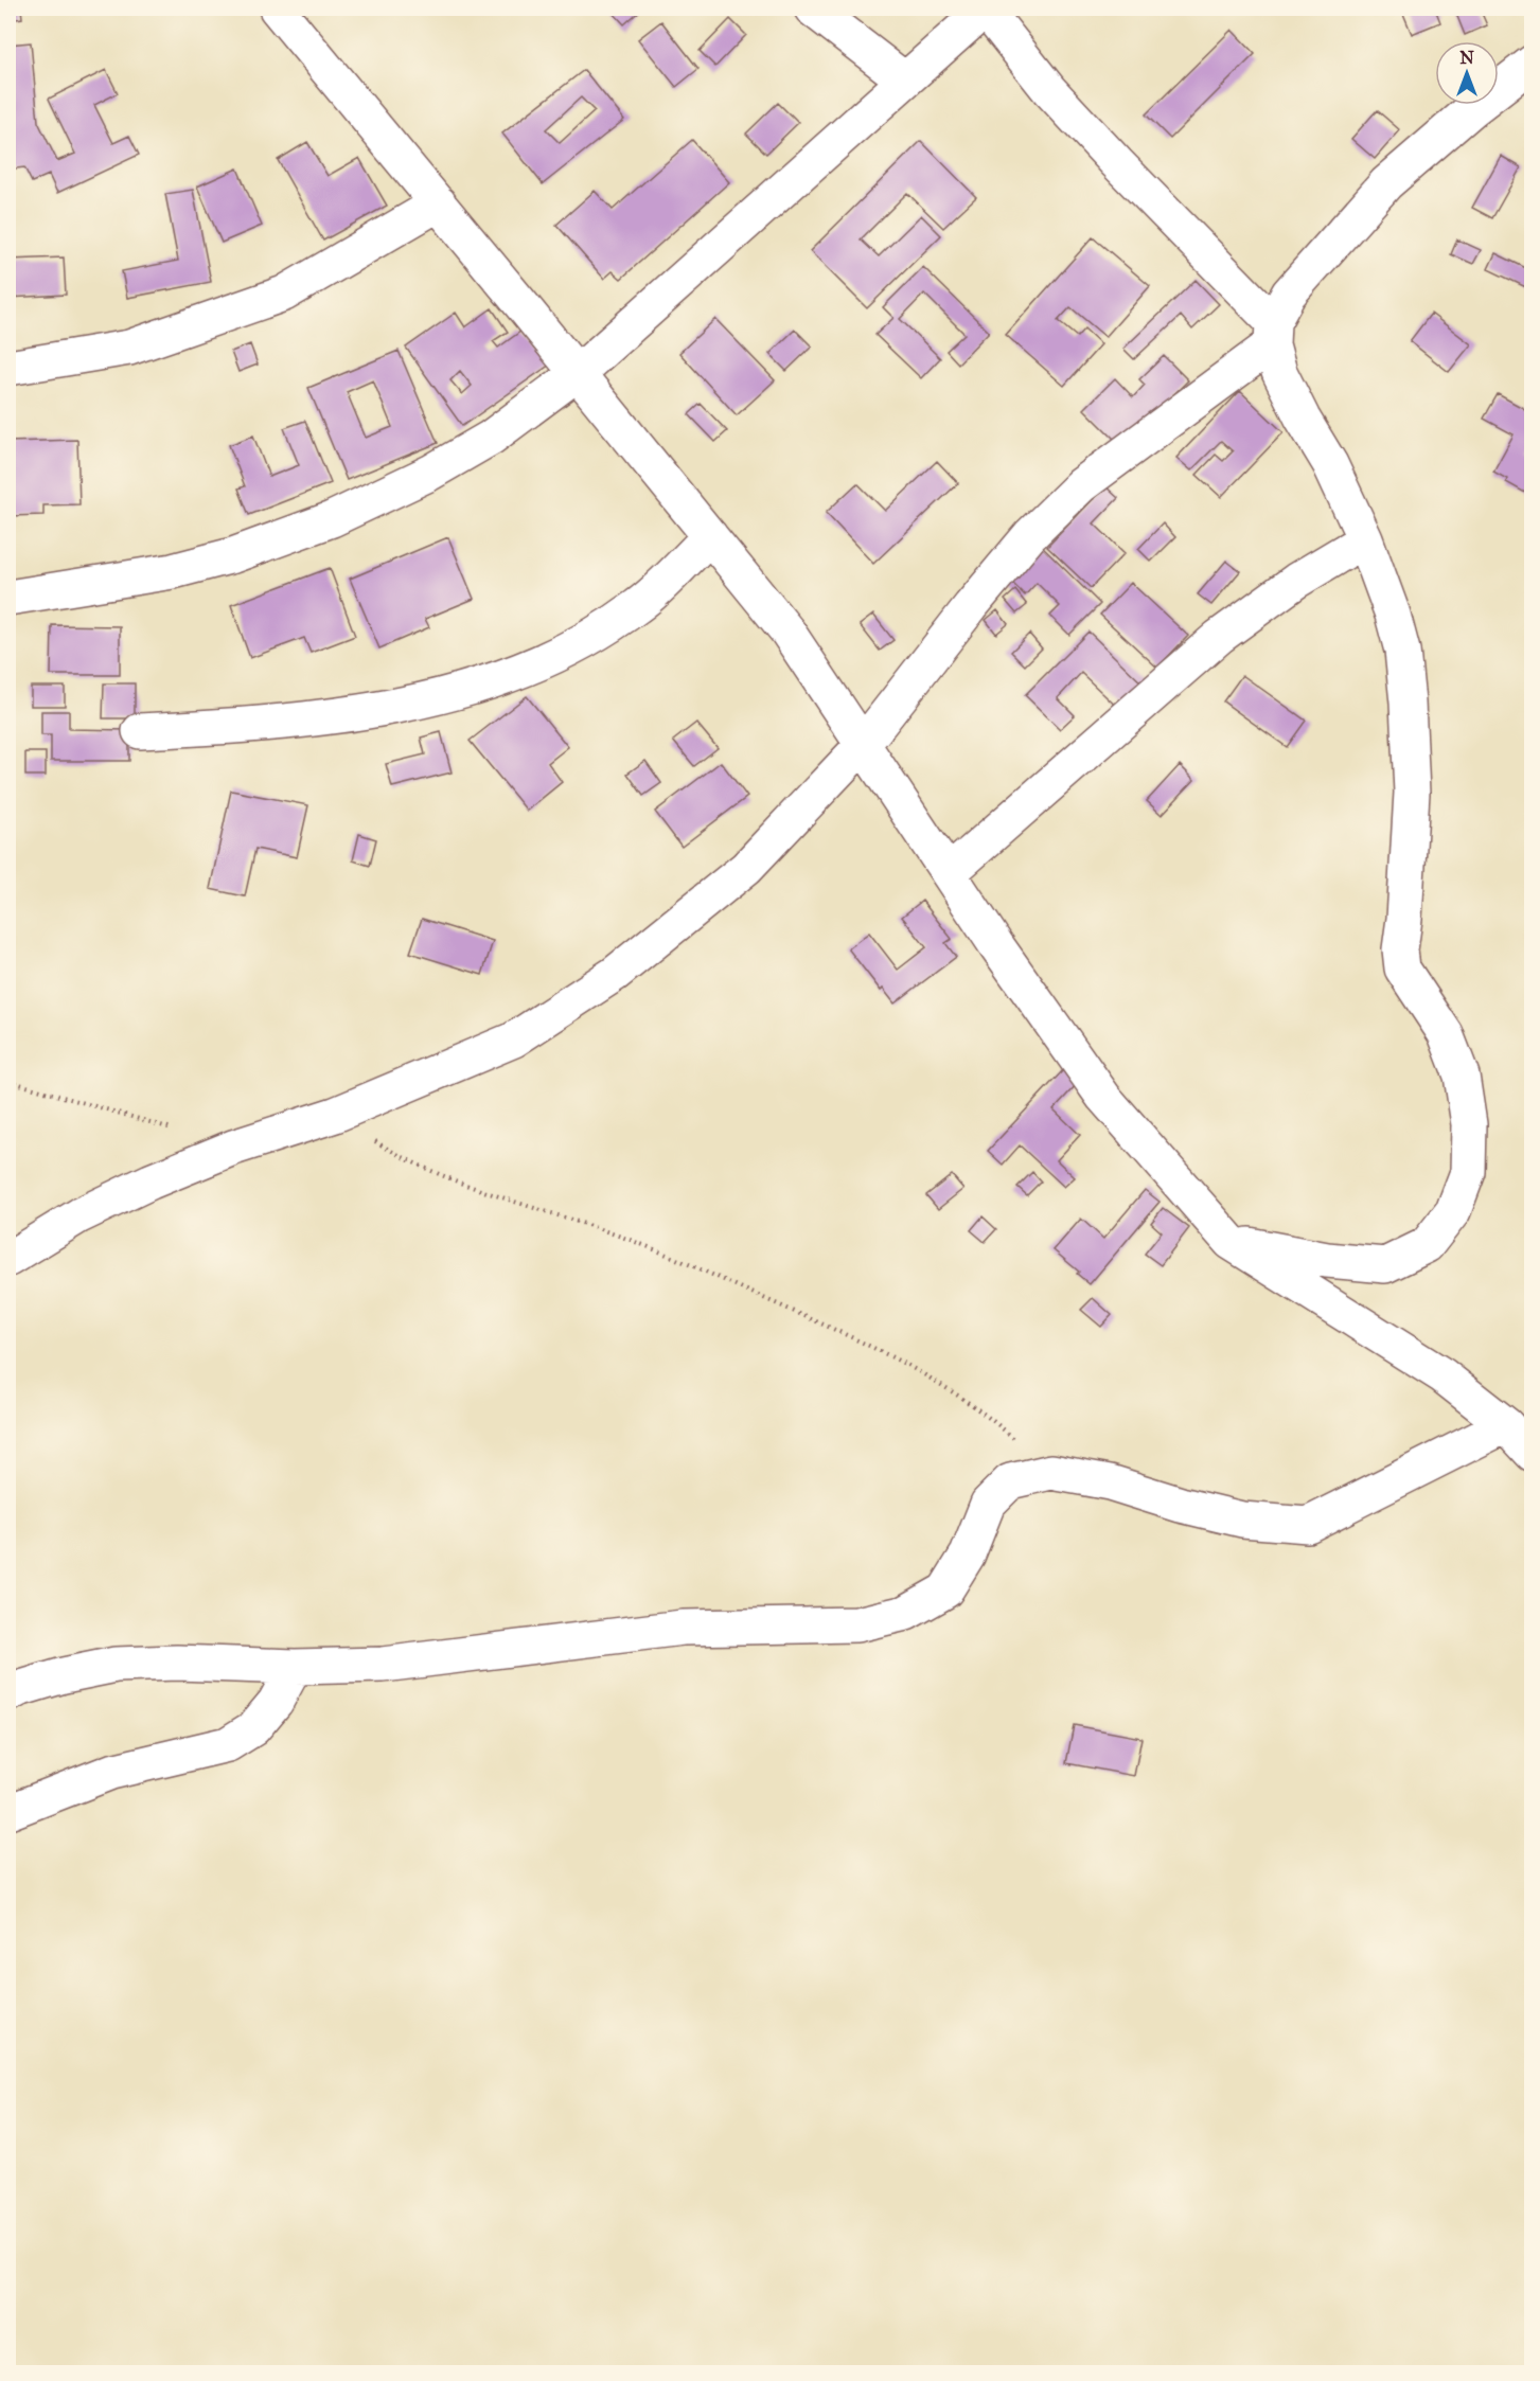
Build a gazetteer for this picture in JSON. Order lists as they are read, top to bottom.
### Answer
{
  "north": "top"
}
